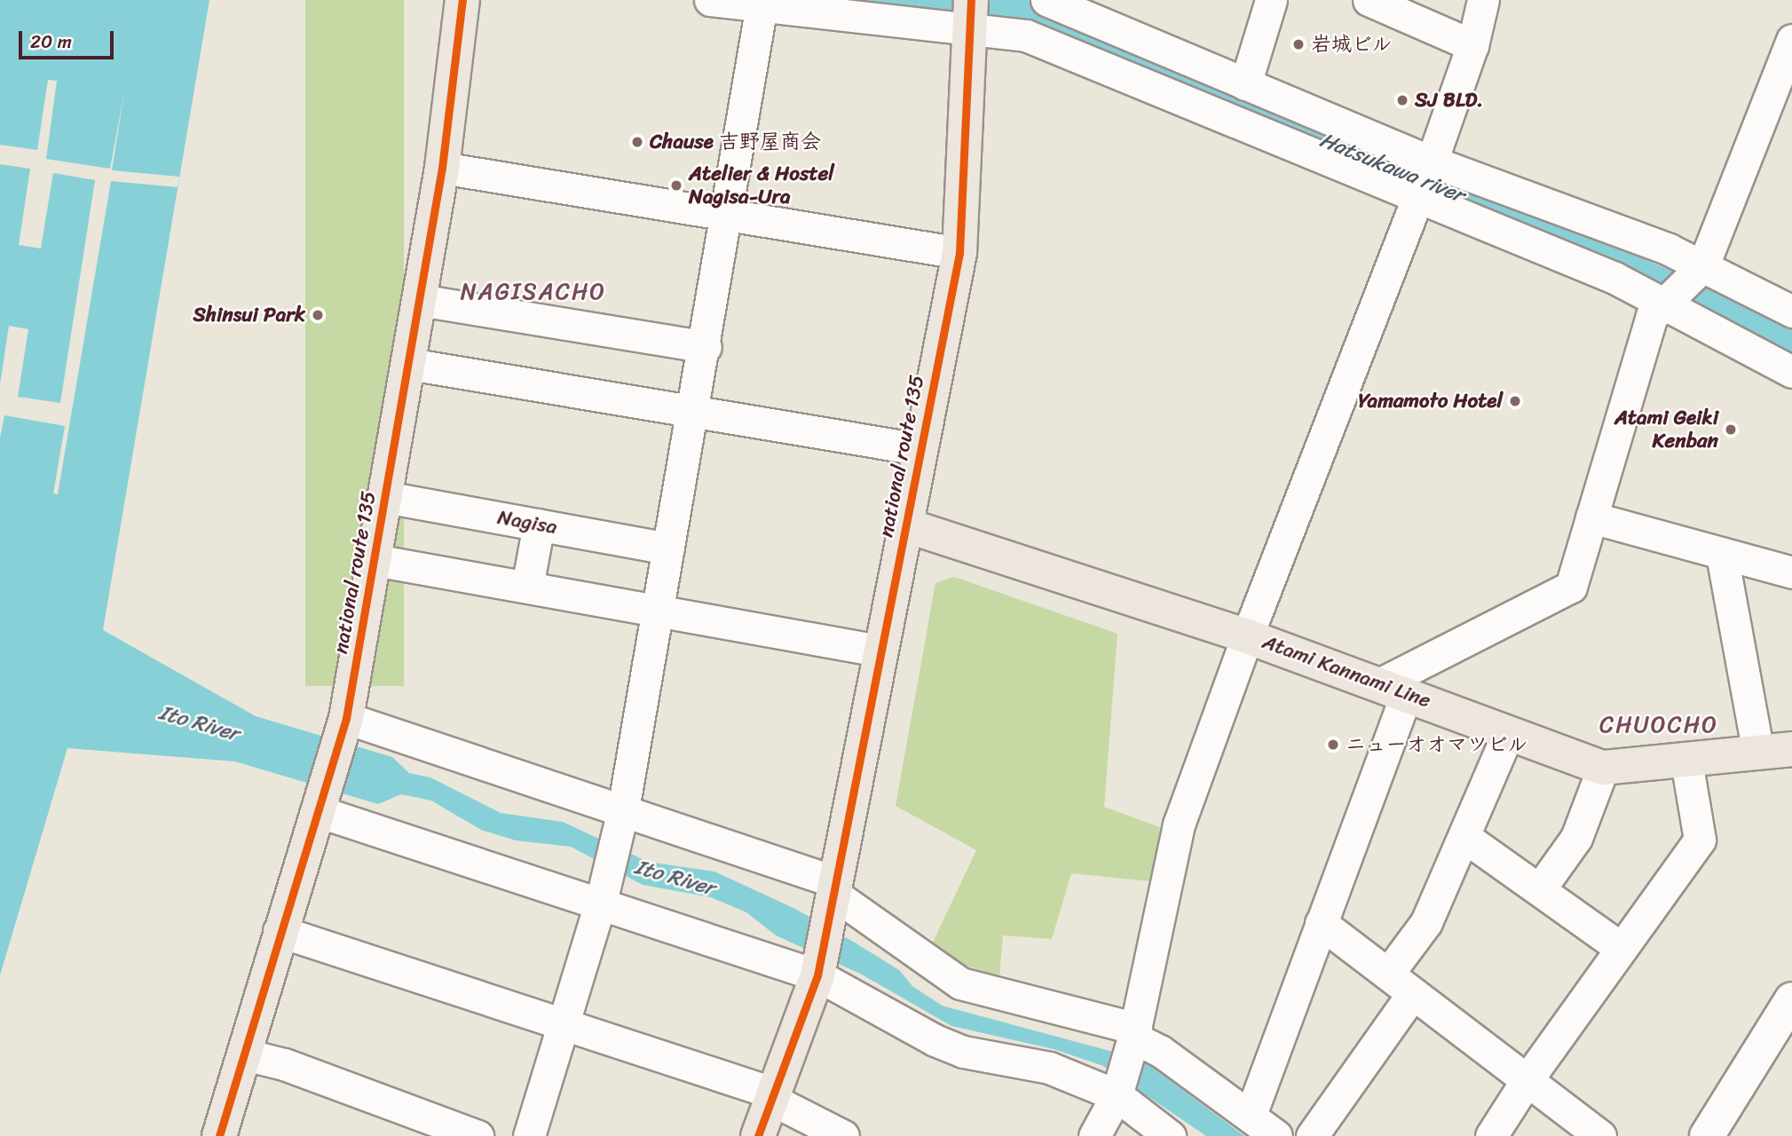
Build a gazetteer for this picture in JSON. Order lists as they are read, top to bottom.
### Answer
{
  "streets": {
    "main road": ["national route 135", "Atami Kannami Line"],
    "street": ["Nagisa"]
  },
  "crossings": [
    ["national route 135", "Nagisa"],
    ["national route 135", "Atami Kannami Line"]
  ],
  "districts": ["NAGISACHO", "CHUOCHO"],
  "water": ["Hatsukawa river", "Ito River"],
  "places": [
    "岩城ビル",
    "SJ BLD.",
    "Chause 吉野屋商会",
    "Atelier & Hostel Nagisa-Ura",
    "Shinsui Park",
    "Yamamoto Hotel",
    "Atami Geiki Kenban",
    "ニューオオマツビル"
  ],
  "scale_bar": "20 m"
}
